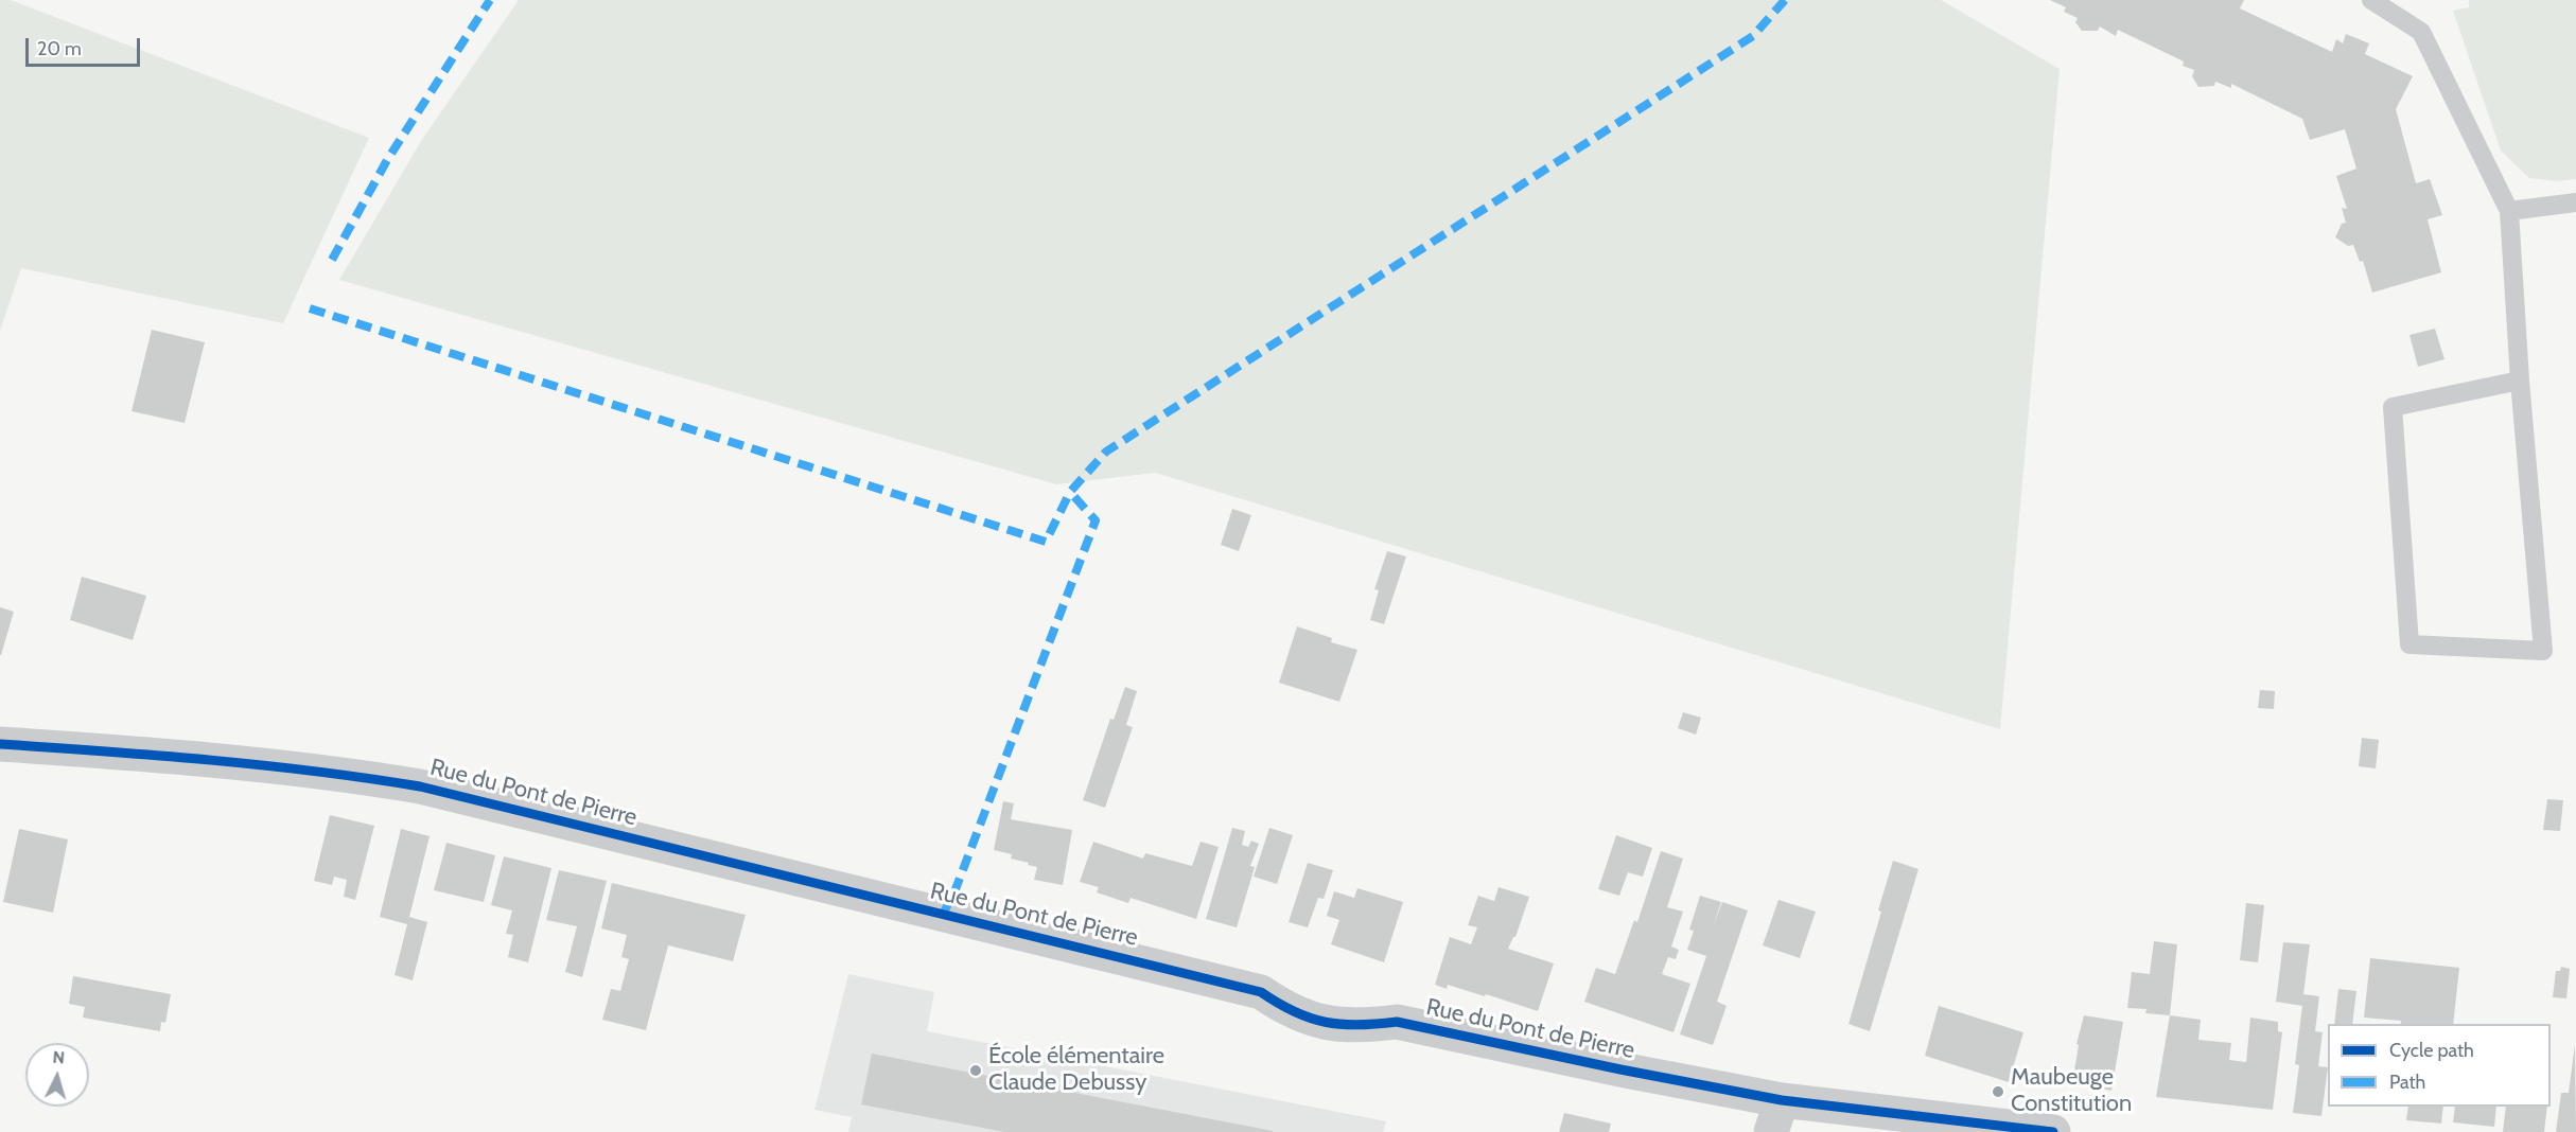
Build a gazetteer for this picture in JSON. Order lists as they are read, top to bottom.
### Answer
{
  "streets": {
    "street": ["Rue du Pont de Pierre"]
  },
  "places": ["École élémentaire Claude Debussy", "Maubeuge Constitution"],
  "legend": ["Cycle path", "Path"],
  "scale_bar": "20 m",
  "north": "top"
}
